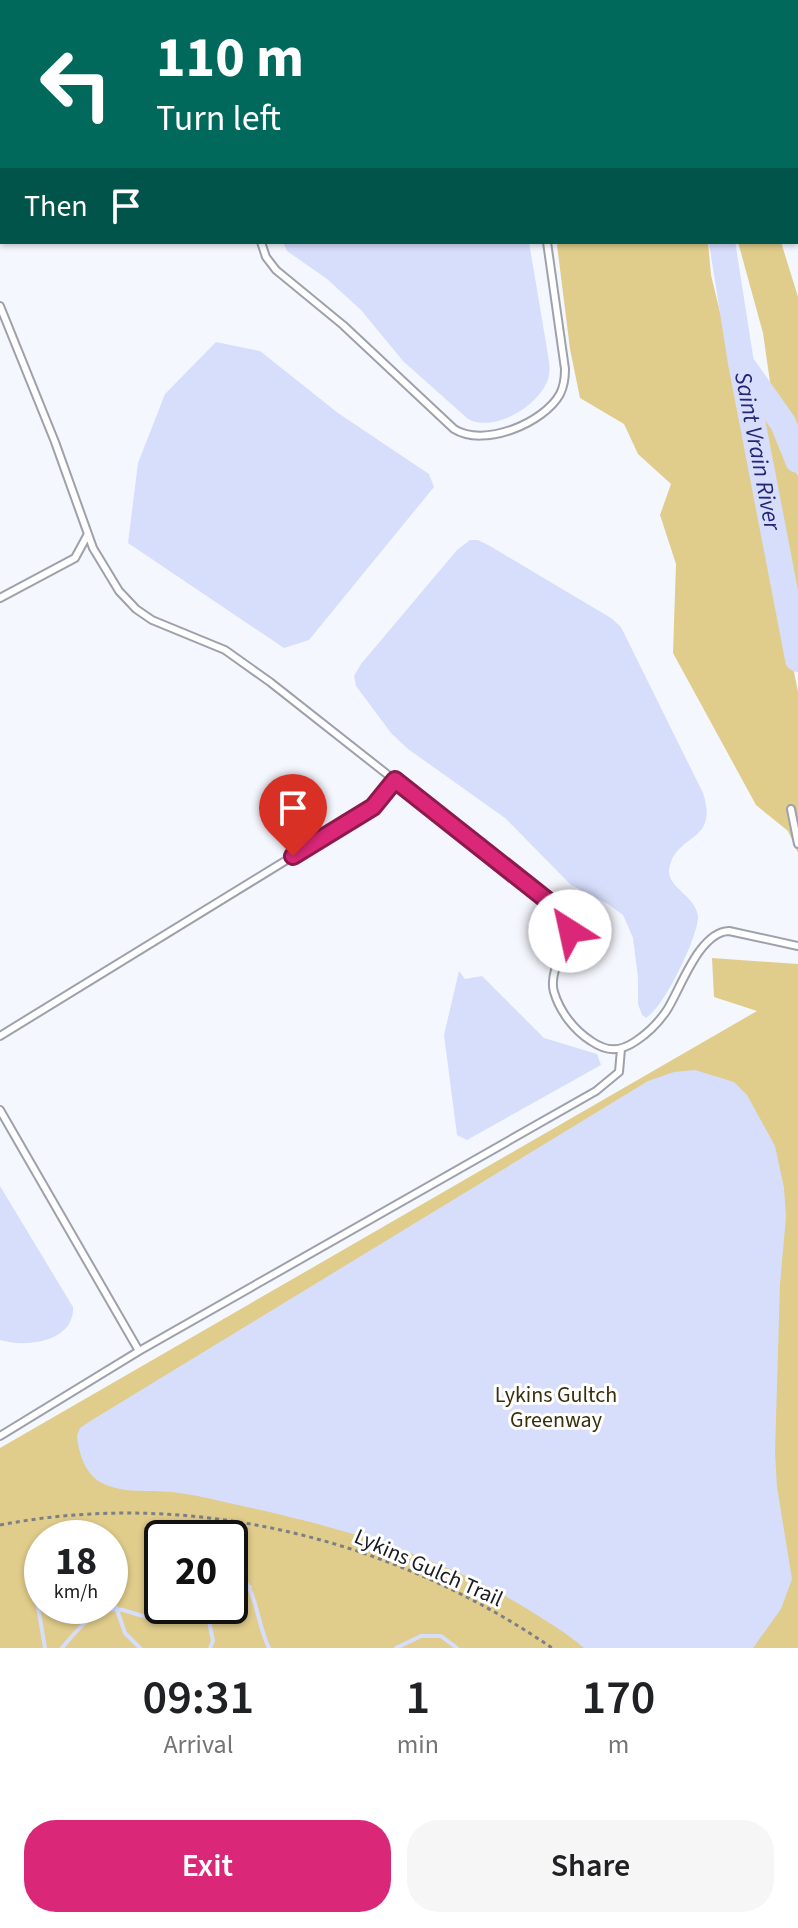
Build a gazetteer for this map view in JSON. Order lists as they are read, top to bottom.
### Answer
{
  "streets": {
    "path": ["Lykins Gulch Trail"]
  },
  "water": ["Saint Vrain River"],
  "parks": ["Lykins Gultch Greenway"],
  "page": {
    "turn": ["110 m", "Turn left"],
    "then": "Then",
    "speed": "18 km/h",
    "limit": "20",
    "eta": [
      "09:31",
      "Arrival",
      "1",
      "min",
      "170",
      "m"
    ],
    "buttons": ["Exit", "Share"]
  }
}
